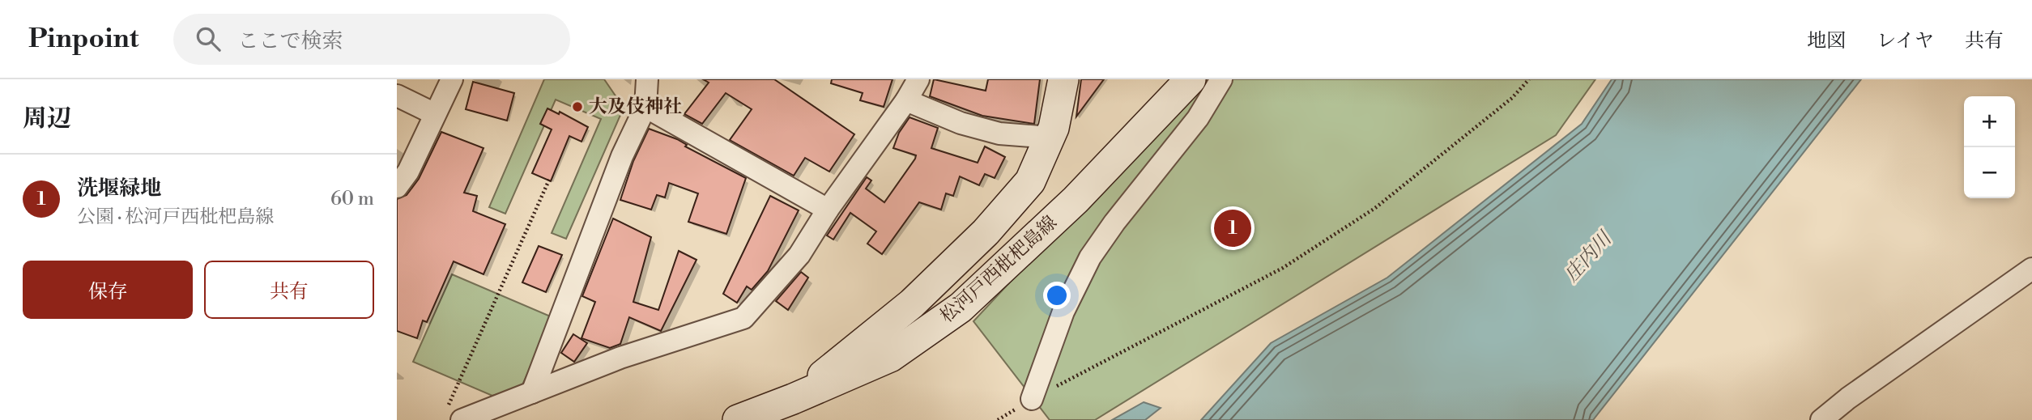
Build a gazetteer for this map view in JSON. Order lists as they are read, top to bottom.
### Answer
{
  "streets": {
    "main road": ["松河戸西枇杷島線"]
  },
  "water": ["庄内川"],
  "places": ["大及伎神社"],
  "page": {
    "header": "Pinpoint",
    "search": "ここで検索",
    "nav": ["地図", "レイヤ", "共有"],
    "heading": "周辺",
    "map_buttons": ["+", "−"],
    "list": [
      {
        "mark": "1",
        "name": "洗堰緑地",
        "note": "公園 · 松河戸西枇杷島線",
        "value": "60 m"
      }
    ],
    "pins": "1",
    "buttons": ["保存", "共有"]
  }
}
